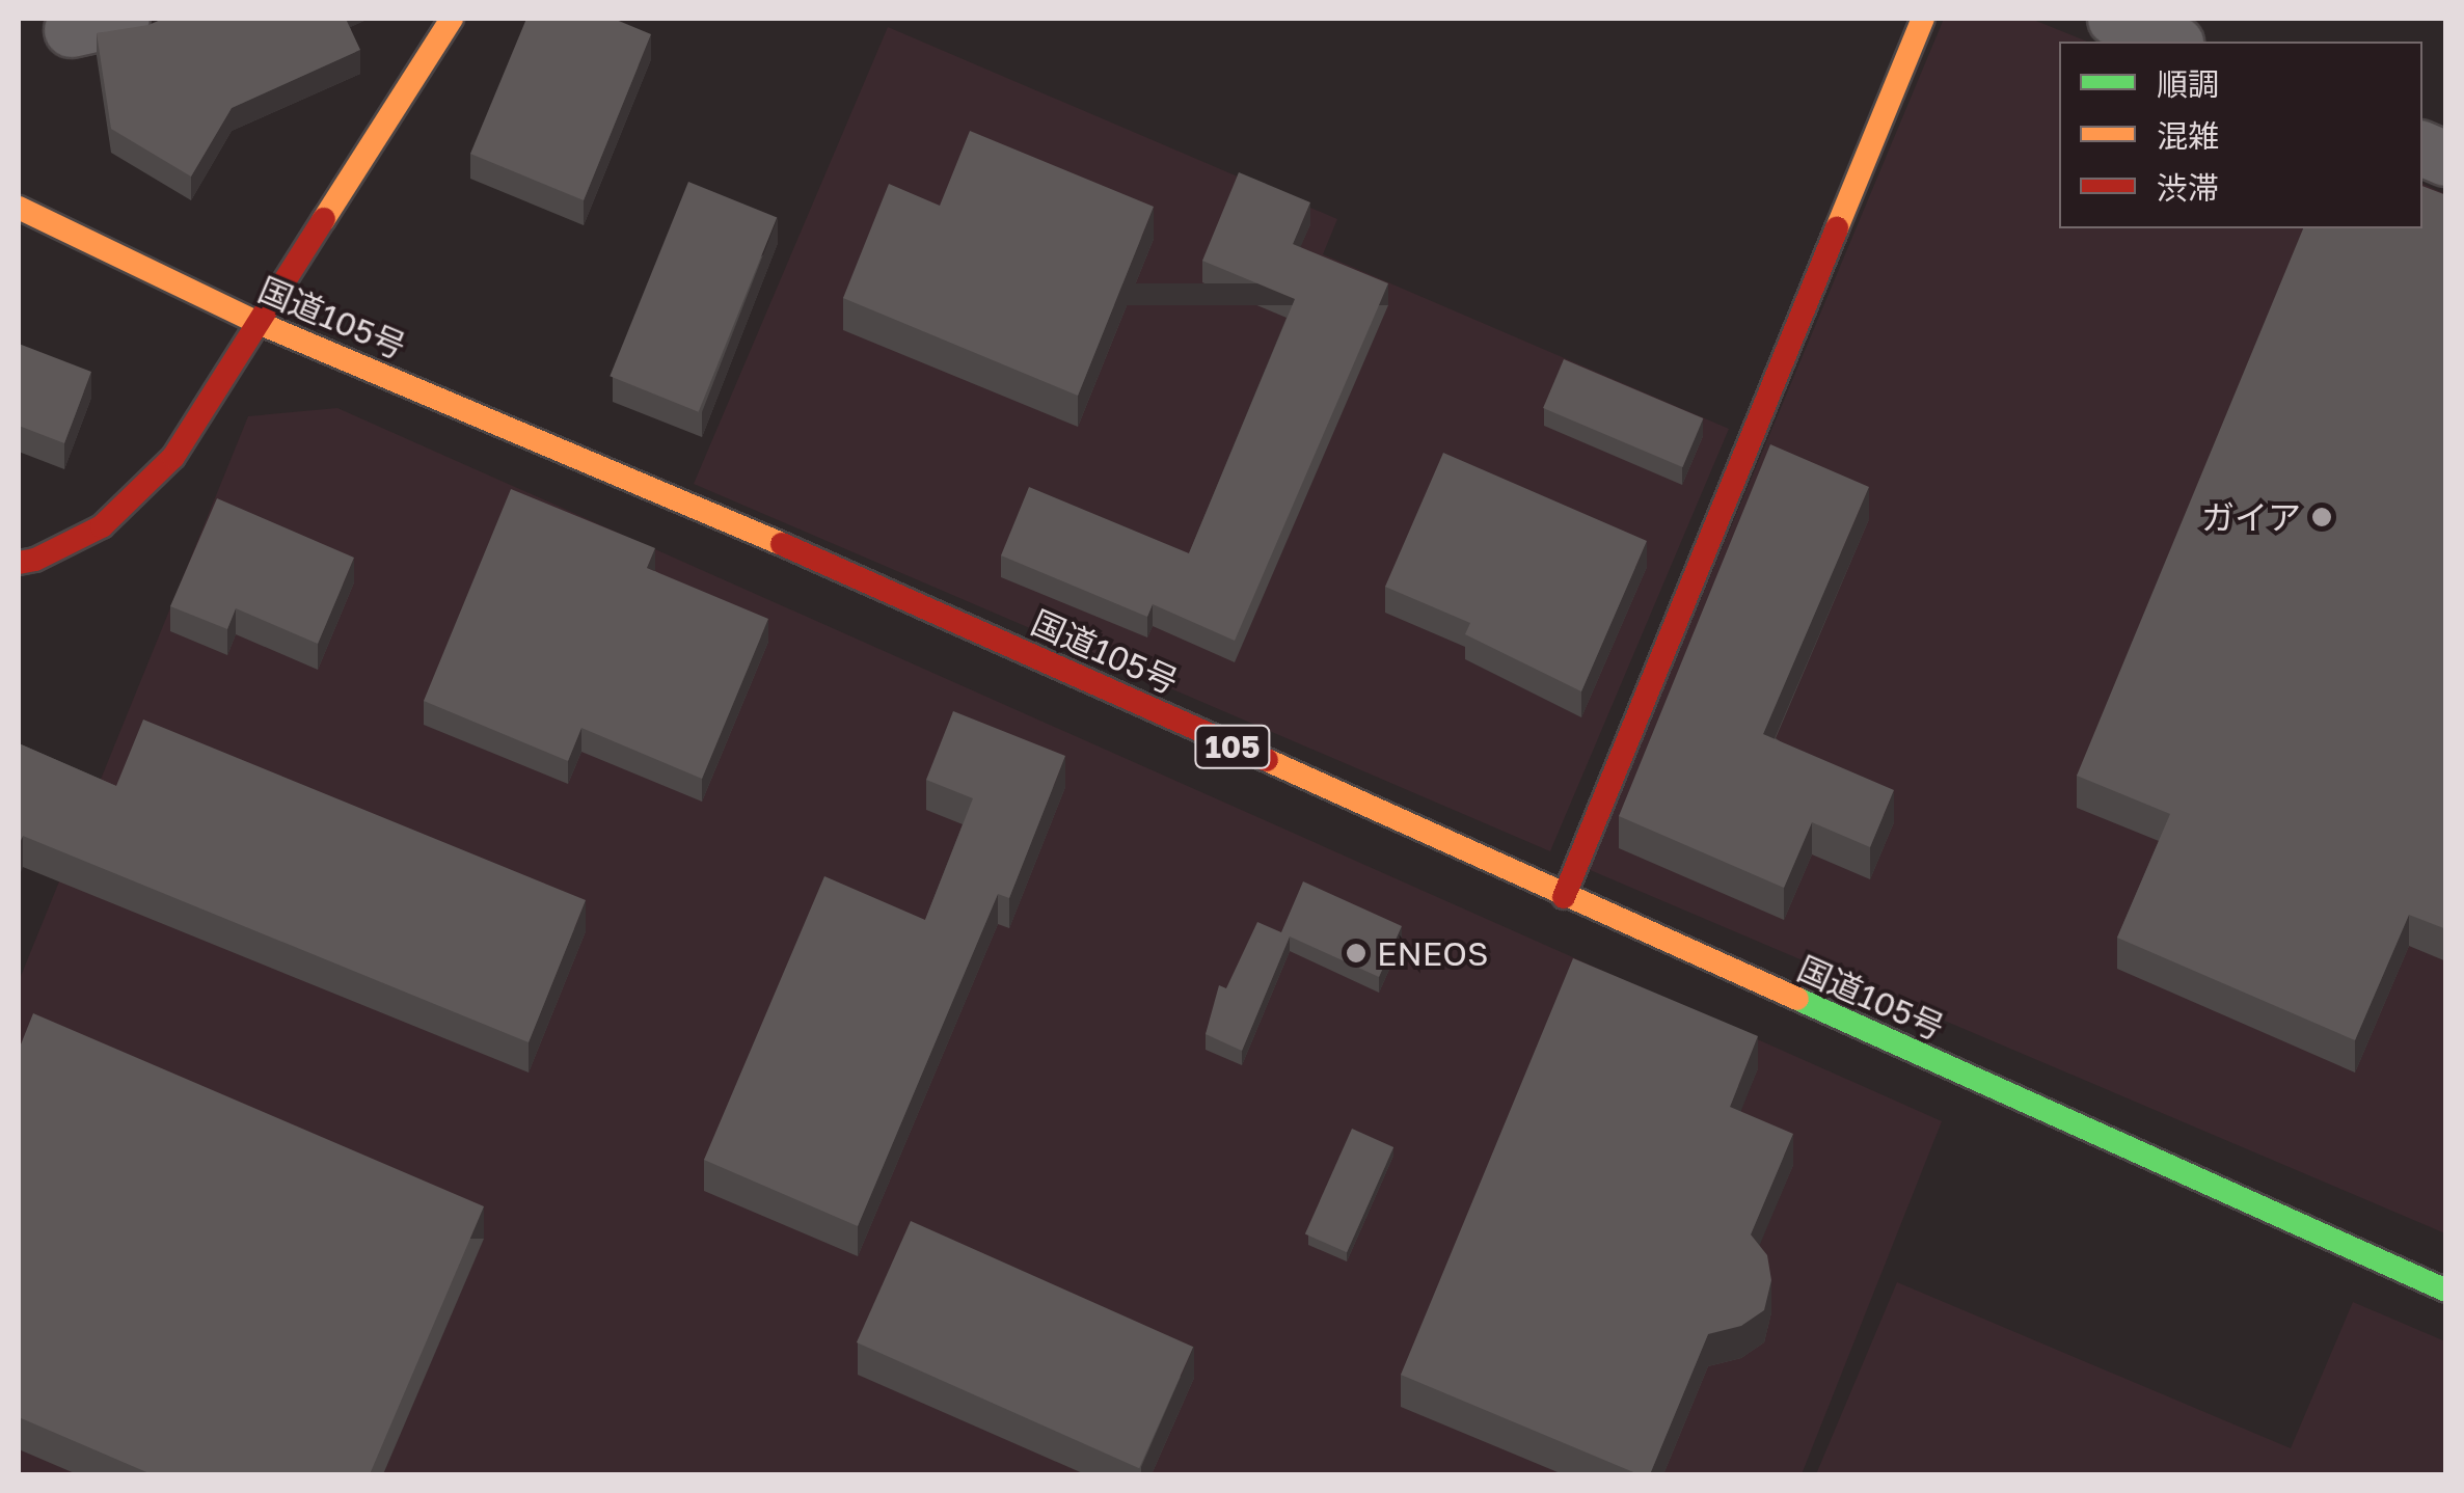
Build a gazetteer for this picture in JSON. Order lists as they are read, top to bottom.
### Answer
{
  "streets": {
    "main road": ["国道105号", "105"]
  },
  "places": ["ガイア", "ENEOS"],
  "legend": ["順調", "混雑", "渋滞"]
}
